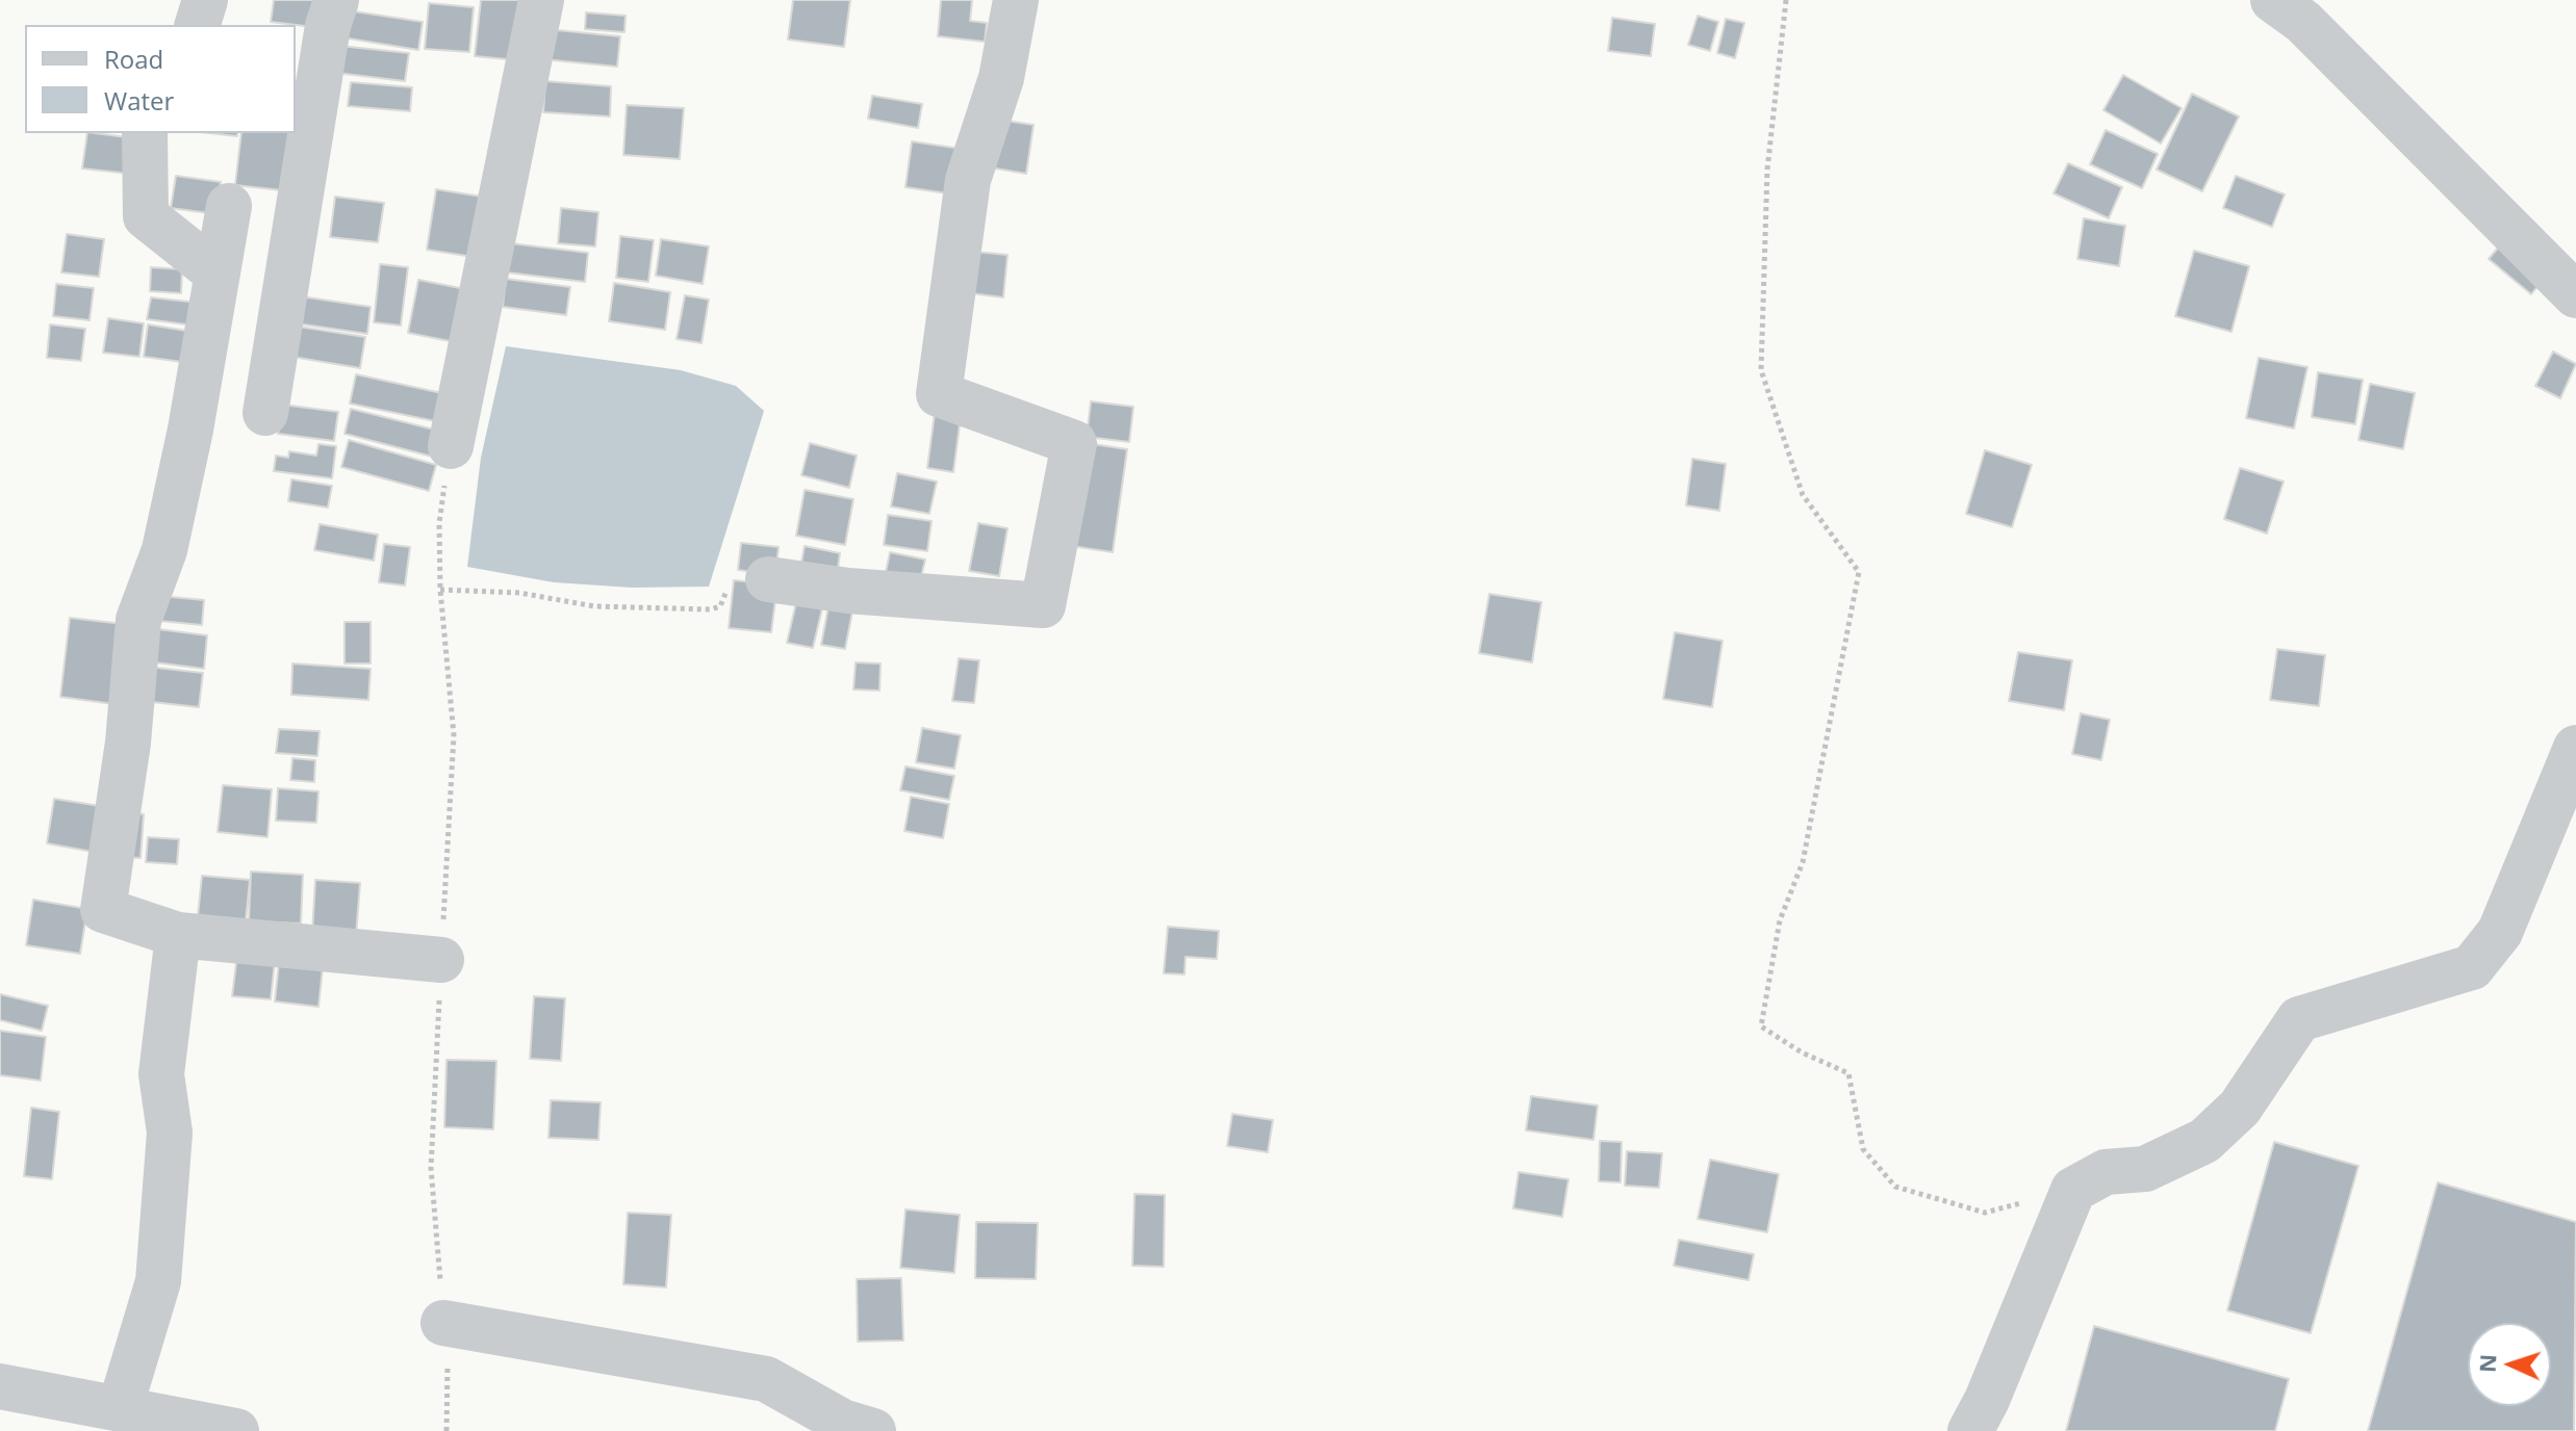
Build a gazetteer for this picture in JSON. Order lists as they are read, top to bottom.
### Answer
{
  "legend": ["Road", "Water"],
  "north": "left"
}
